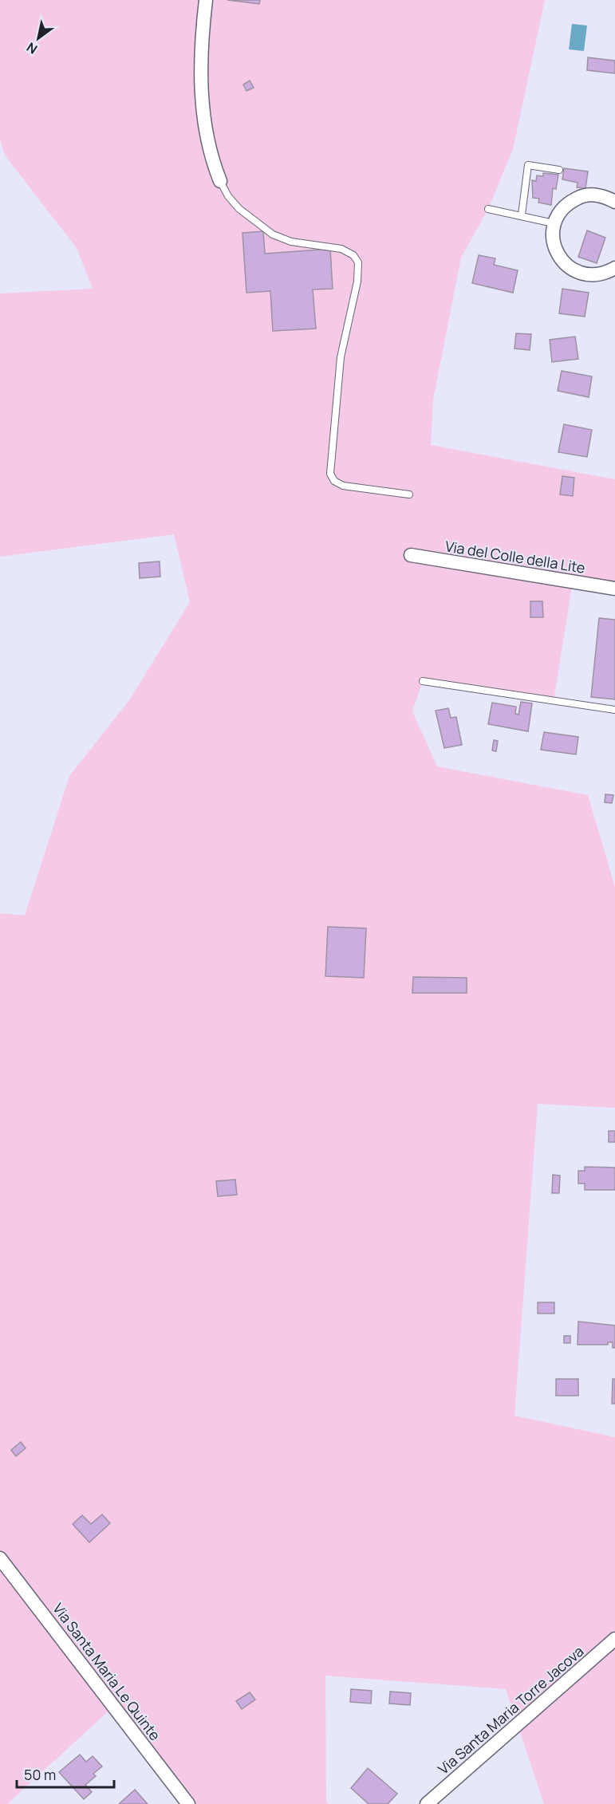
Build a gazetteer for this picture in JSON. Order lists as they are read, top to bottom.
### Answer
{
  "streets": {
    "street": ["Via del Colle della Lite", "Via Santa Maria Le Quinte", "Via Santa Maria Torre Jacova"]
  },
  "scale_bar": "50 m",
  "north": "bottom left"
}
